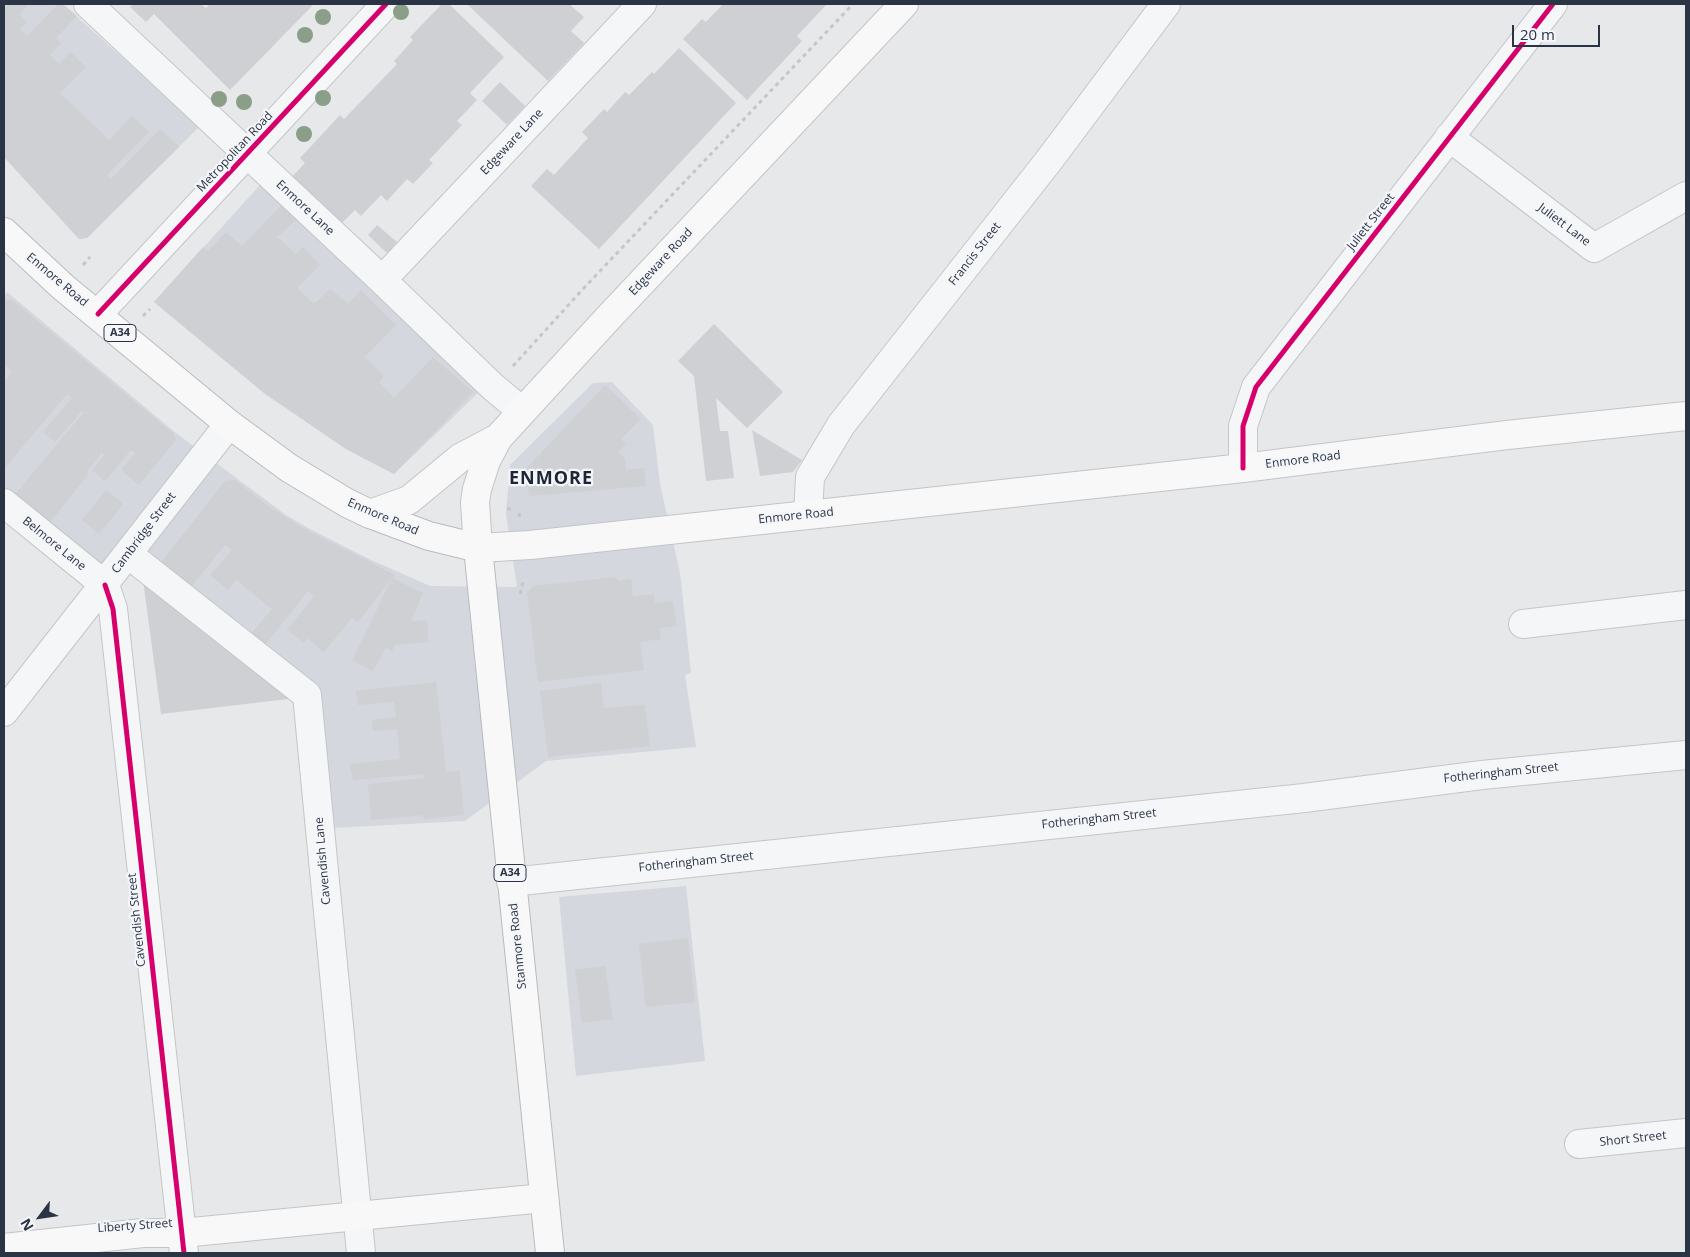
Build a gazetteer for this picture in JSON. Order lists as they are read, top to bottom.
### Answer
{
  "streets": {
    "main road": [
      "Edgeware Road",
      "Enmore Road",
      "A34",
      "Stanmore Road",
      "Liberty Street"
    ],
    "street": [
      "Edgeware Lane",
      "Metropolitan Road",
      "Enmore Lane",
      "Juliett Street",
      "Juliett Lane",
      "Francis Street",
      "Cambridge Street",
      "Belmore Lane",
      "Fotheringham Street",
      "Cavendish Lane",
      "Cavendish Street",
      "Short Street"
    ]
  },
  "crossings": [
    ["Edgeware Lane", "Enmore Lane"],
    ["Metropolitan Road", "Enmore Lane"],
    ["Metropolitan Road", "Enmore Road"],
    ["Enmore Lane", "Edgeware Road"],
    ["Juliett Street", "Juliett Lane"],
    ["Juliett Street", "Enmore Road"],
    ["Francis Street", "Enmore Road"],
    ["Edgeware Road", "Enmore Road"],
    ["Edgeware Road", "Stanmore Road"],
    ["Enmore Road", "Cambridge Street"],
    ["Enmore Road", "Stanmore Road"],
    ["Cambridge Street", "Belmore Lane"],
    ["Cambridge Street", "Cavendish Lane"],
    ["Cambridge Street", "Cavendish Street"],
    ["Belmore Lane", "Cavendish Street"],
    ["Fotheringham Street", "Stanmore Road"],
    ["Cavendish Lane", "Liberty Street"],
    ["Cavendish Street", "Liberty Street"],
    ["Stanmore Road", "Liberty Street"]
  ],
  "districts": ["ENMORE"],
  "scale_bar": "20 m",
  "north": "bottom left"
}
